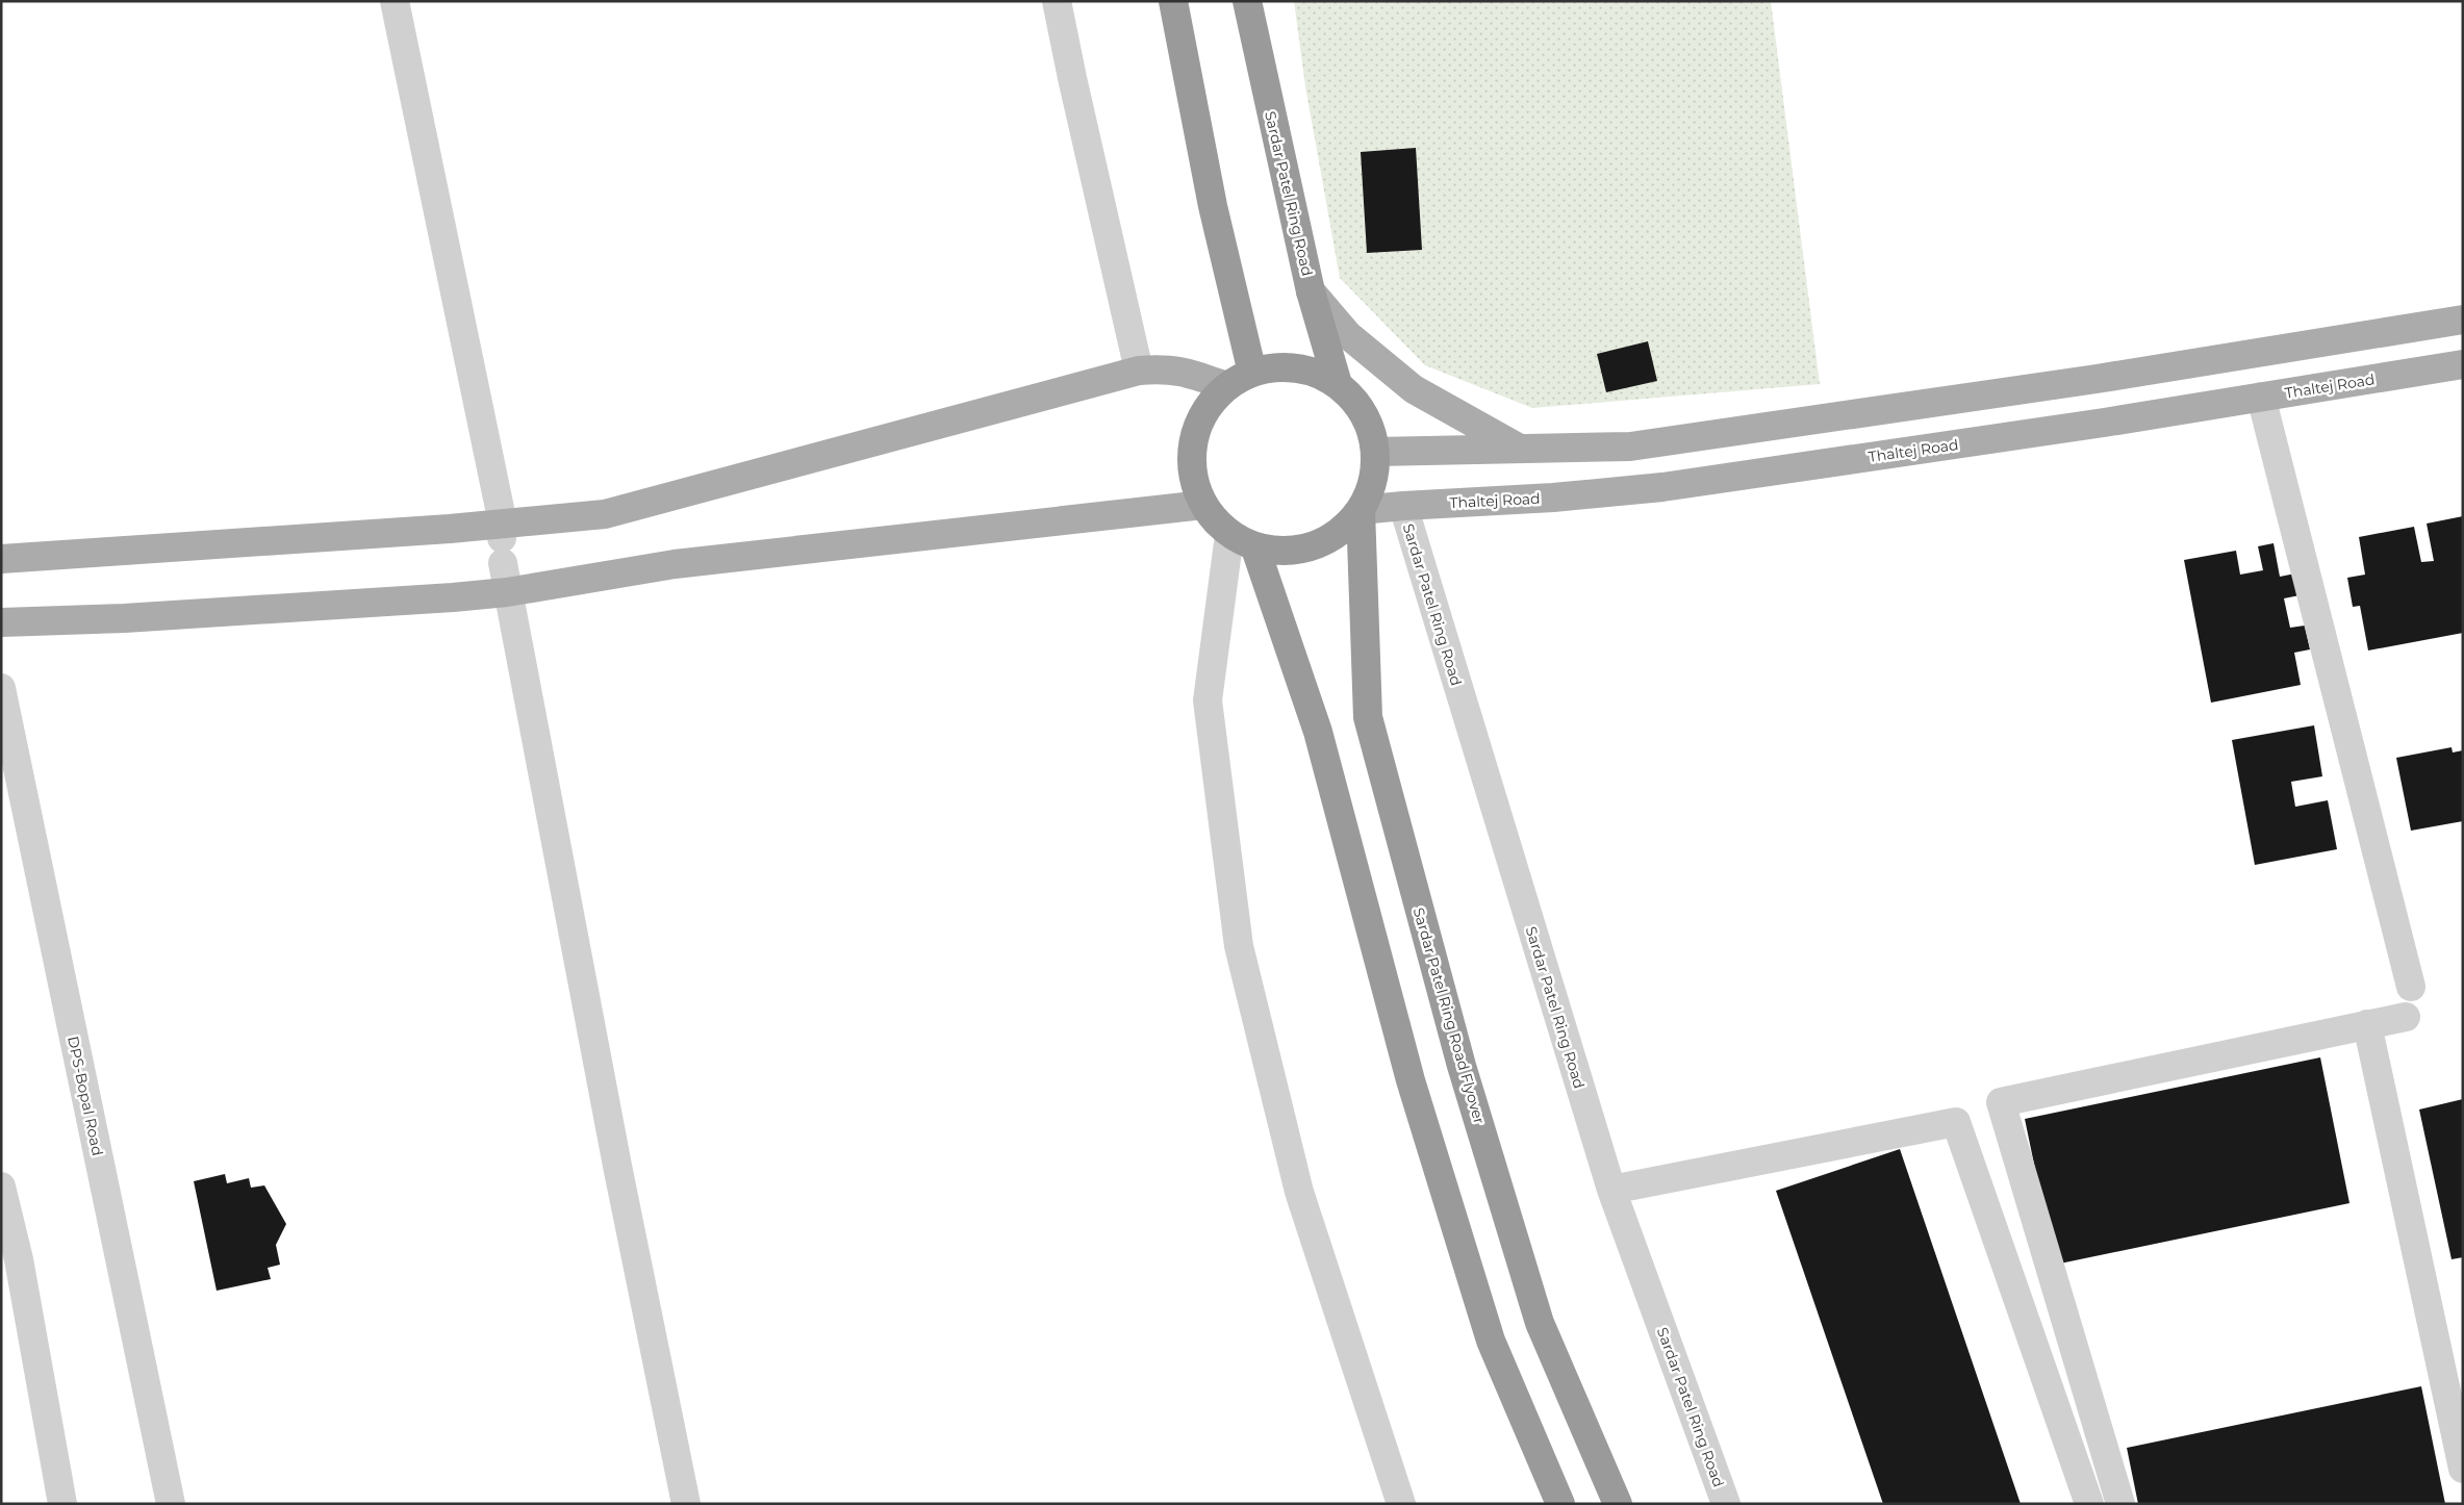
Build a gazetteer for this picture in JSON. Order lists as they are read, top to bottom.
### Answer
{
  "streets": {
    "highway": ["Sardar Patel Ring Road", "Sardar Patel Ring Road Flyover"],
    "main road": ["Thaltej Road"],
    "street": ["DPS-Bopal Road"]
  },
  "crossings": [
    ["Sardar Patel Ring Road", "Thaltej Road"],
    ["Sardar Patel Ring Road", "Sardar Patel Ring Road Flyover"],
    ["Thaltej Road", "Sardar Patel Ring Road Flyover"]
  ]
}
